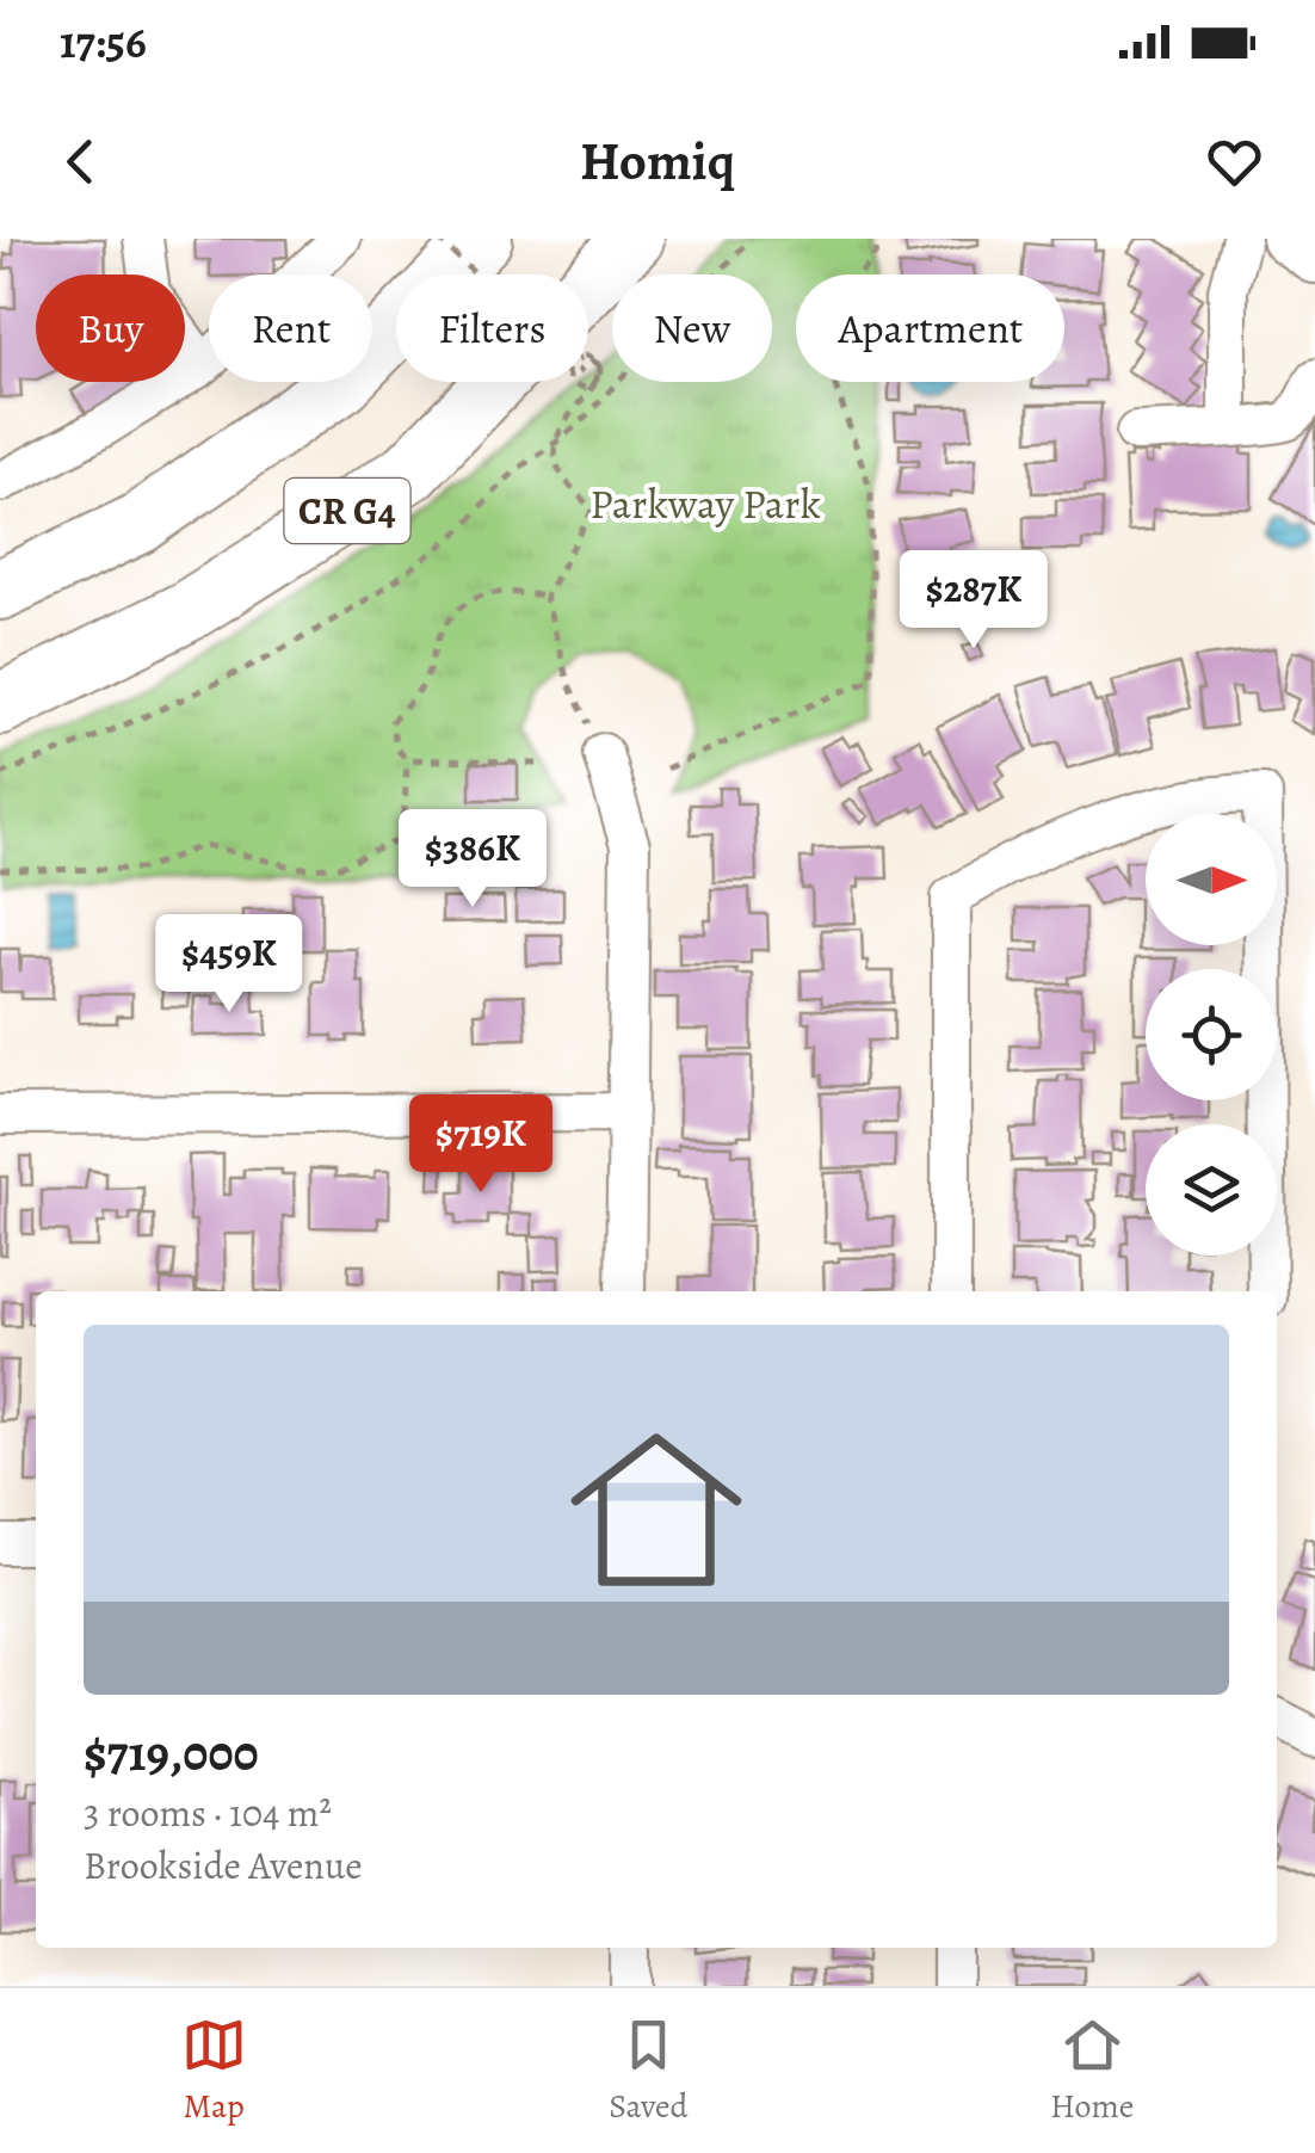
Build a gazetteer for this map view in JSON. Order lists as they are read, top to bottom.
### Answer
{
  "streets": {
    "highway": ["CR G4"]
  },
  "parks": ["Parkway Park"],
  "north": "right",
  "page": {
    "status": "17:56",
    "header": "Homiq",
    "chip": [
      "Buy",
      "Rent",
      "Filters",
      "New",
      "Apartment"
    ],
    "price": [
      "$287K",
      "$386K",
      "$459K",
      "$719K"
    ],
    "list": [
      {
        "name": "$719,000",
        "note": "3 rooms · 104 m² · Brookside Avenue"
      }
    ],
    "tabs": ["Map", "Saved", "Home"]
  }
}
